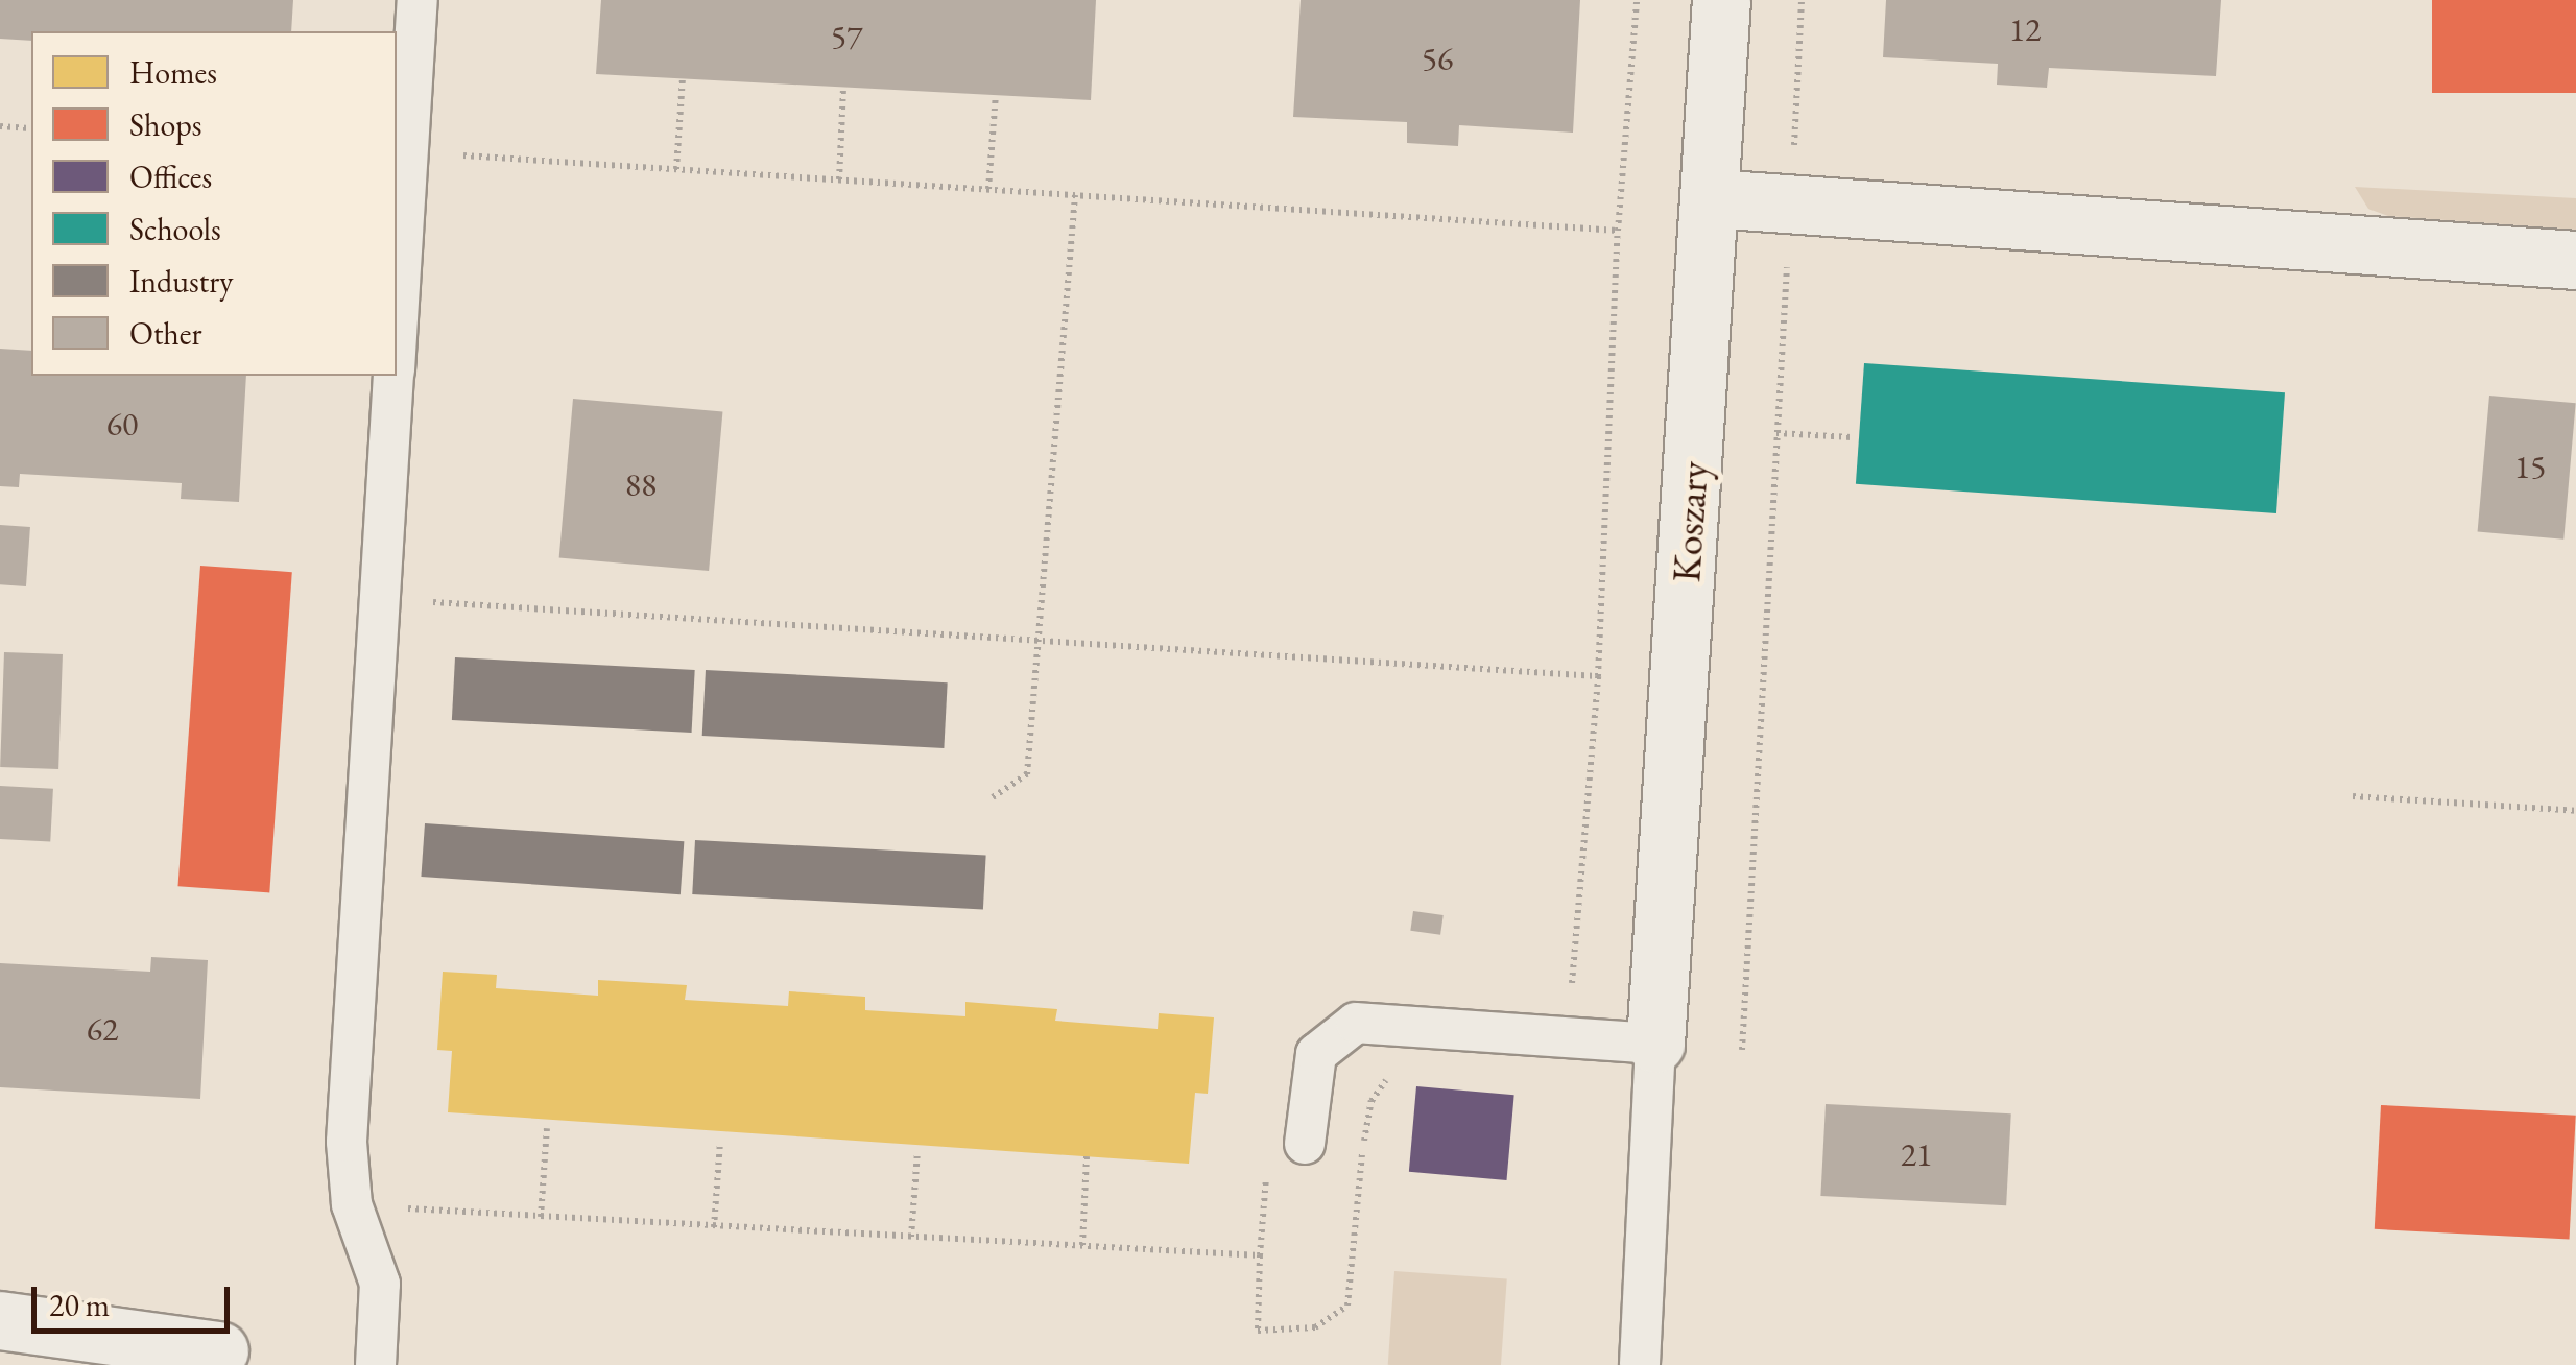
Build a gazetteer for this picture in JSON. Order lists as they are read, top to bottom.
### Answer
{
  "streets": {
    "street": ["Koszary"]
  },
  "house_numbers": [
    "12",
    "57",
    "56",
    "60",
    "15",
    "88",
    "62",
    "21"
  ],
  "legend": [
    "Homes",
    "Shops",
    "Offices",
    "Schools",
    "Industry",
    "Other"
  ],
  "scale_bar": "20 m"
}
